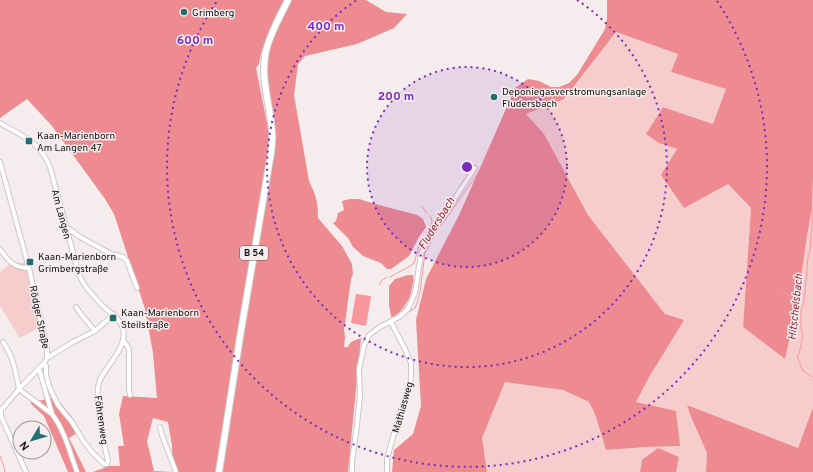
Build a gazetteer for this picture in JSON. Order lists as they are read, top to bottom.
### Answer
{
  "streets": {
    "main road": ["B 54"],
    "street": [
      "Am Langen",
      "Rödger Straße",
      "Mathiasweg",
      "Föhrenweg"
    ]
  },
  "crossings": [
    ["Rödger Straße", "Föhrenweg"]
  ],
  "water": ["Fludersbach", "Hitschelsbach"],
  "places": {
    "other": ["Grimberg", "Deponiegasverstromungsanlage Fludersbach"],
    "transit": ["Kaan-Marienborn Am Langen 47", "Kaan-Marienborn Grimbergstraße", "Kaan-Marienborn Steilstraße"]
  },
  "north": "bottom left",
  "rings": ["400 m", "600 m", "200 m"]
}
